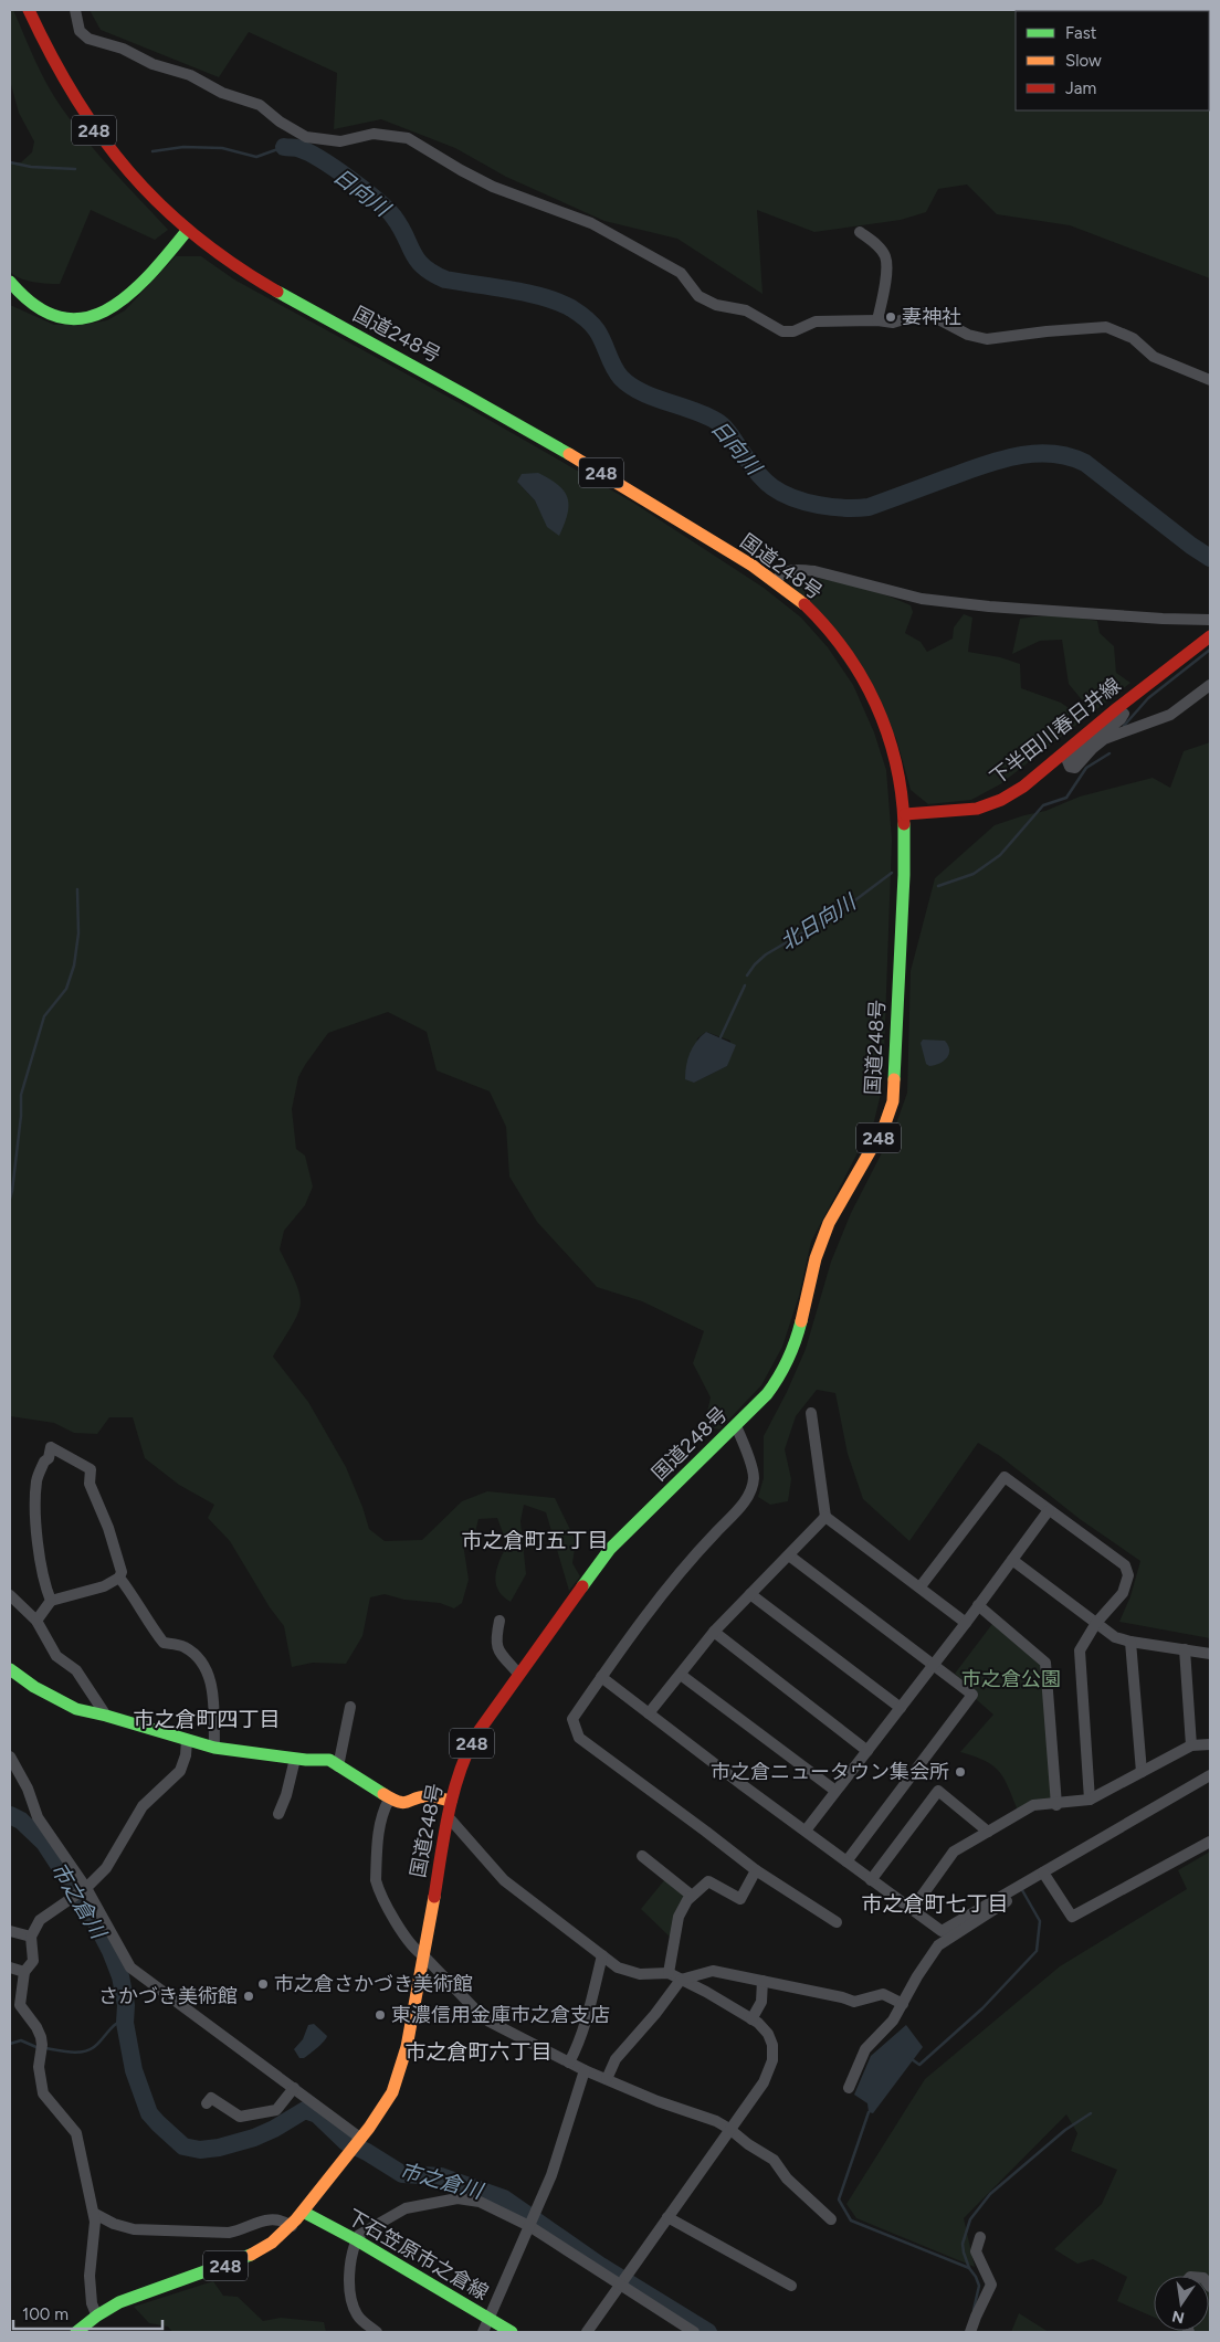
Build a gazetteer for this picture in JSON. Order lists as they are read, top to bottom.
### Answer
{
  "streets": {
    "main road": [
      "248",
      "国道248号",
      "下半田川春日井線",
      "下石笠原市之倉線"
    ]
  },
  "crossings": [
    ["国道248号", "下半田川春日井線"],
    ["国道248号", "下石笠原市之倉線"]
  ],
  "districts": [
    "市之倉町五丁目",
    "市之倉町四丁目",
    "市之倉町七丁目",
    "市之倉町六丁目"
  ],
  "water": ["日向川", "北日向川", "市之倉川"],
  "parks": ["市之倉公園"],
  "places": [
    "妻神社",
    "市之倉ニュータウン集会所",
    "市之倉さかづき美術館",
    "さかづき美術館",
    "東濃信用金庫市之倉支店"
  ],
  "legend": ["Fast", "Slow", "Jam"],
  "scale_bar": "100 m",
  "north": "bottom"
}
